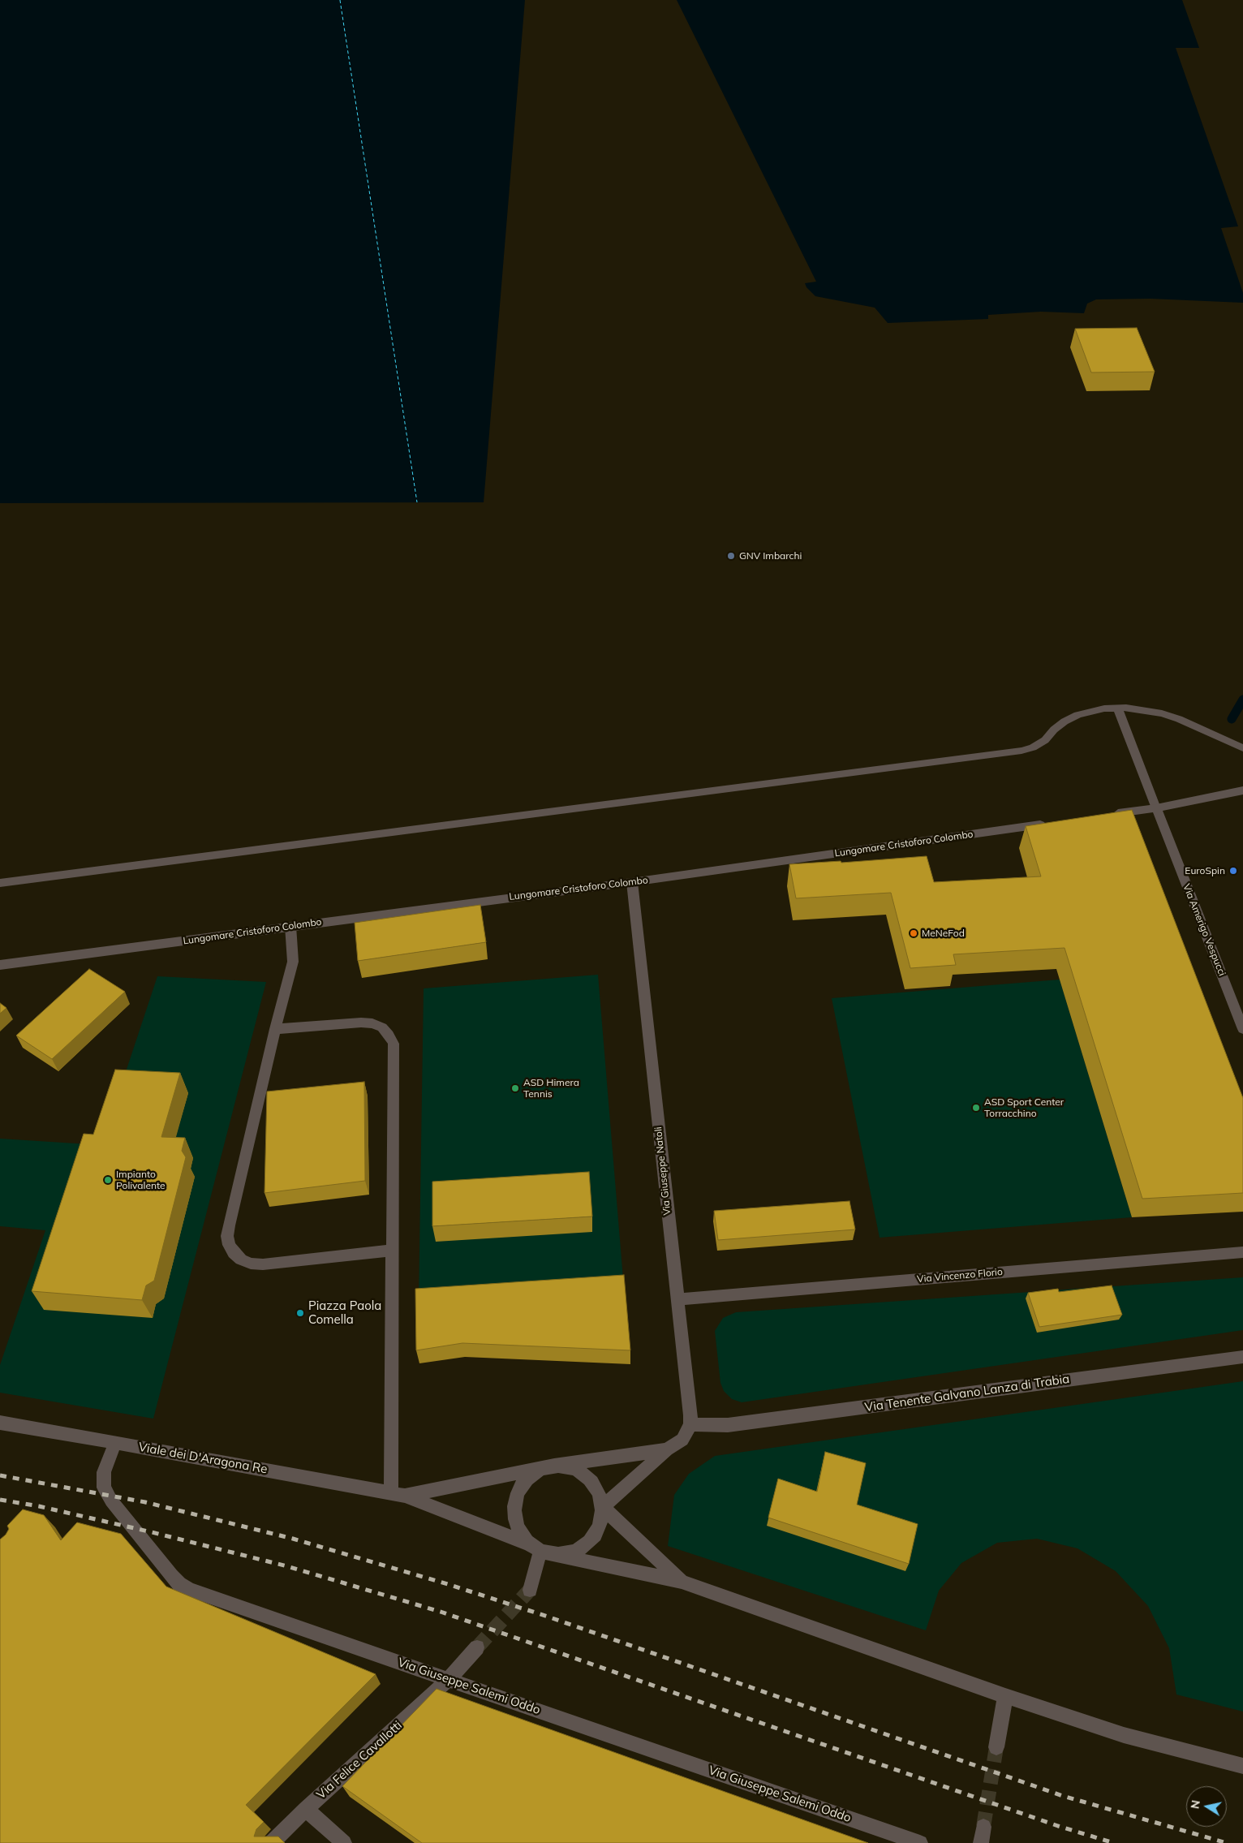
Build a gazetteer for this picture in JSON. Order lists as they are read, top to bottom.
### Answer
{
  "streets": {
    "street": [
      "Lungomare Cristoforo Colombo",
      "Via Amerigo Vespucci",
      "Via Giuseppe Natoli",
      "Via Vincenzo Florio",
      "Via Tenente Galvano Lanza di Trabia",
      "Viale dei D'Aragona Re",
      "Via Giuseppe Salemi Oddo",
      "Via Felice Cavallotti"
    ]
  },
  "crossings": [
    ["Lungomare Cristoforo Colombo", "Via Giuseppe Natoli"],
    ["Via Giuseppe Natoli", "Via Vincenzo Florio"],
    ["Via Giuseppe Natoli", "Via Tenente Galvano Lanza di Trabia"],
    ["Viale dei D'Aragona Re", "Via Giuseppe Salemi Oddo"],
    ["Via Giuseppe Salemi Oddo", "Via Felice Cavallotti"]
  ],
  "places": [
    "GNV Imbarchi",
    "EuroSpin",
    "MeNeFod",
    "ASD Himera Tennis",
    "ASD Sport Center Torracchino",
    "Impianto Polivalente",
    "Piazza Paola Comella"
  ],
  "north": "left"
}
